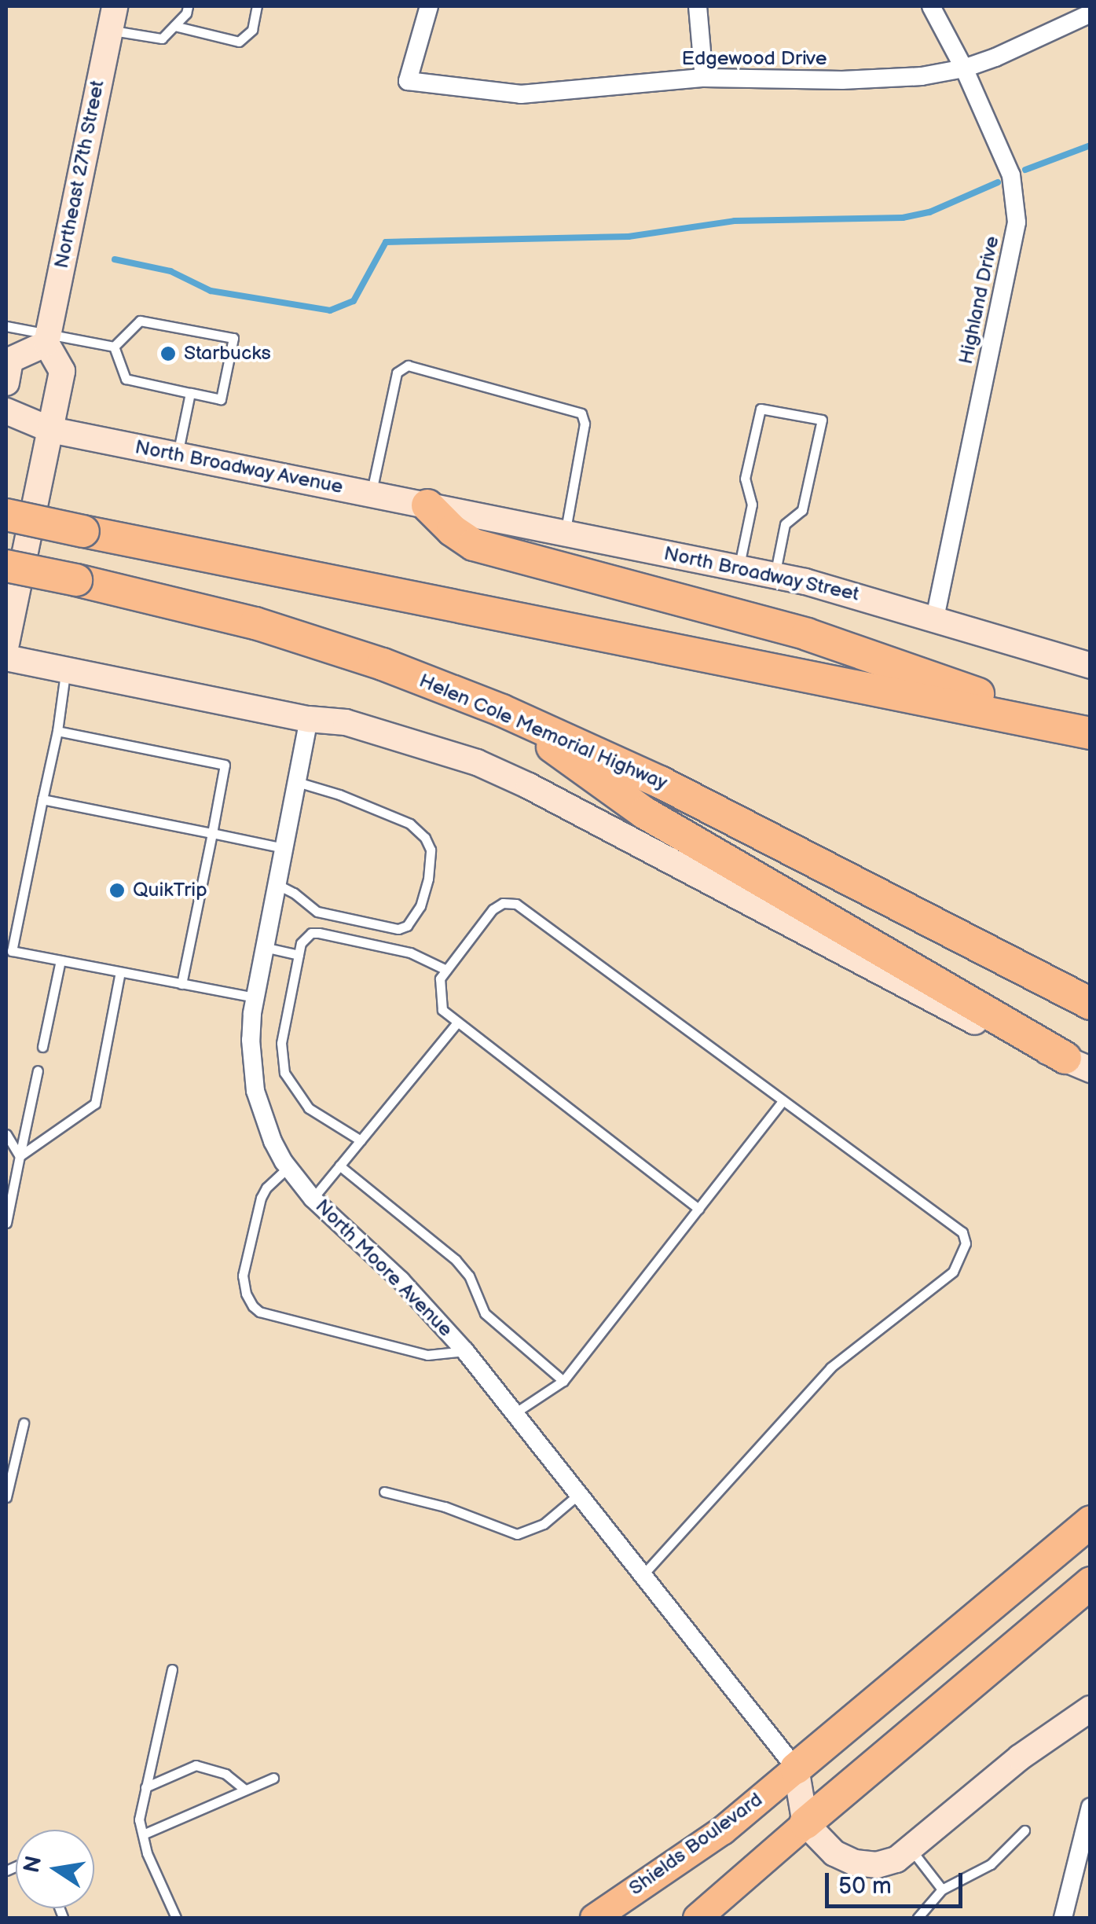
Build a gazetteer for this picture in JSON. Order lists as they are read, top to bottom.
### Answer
{
  "streets": {
    "highway": ["Helen Cole Memorial Highway"],
    "main road": [
      "Northeast 27th Street",
      "North Broadway Avenue",
      "North Broadway Street",
      "Shields Boulevard"
    ],
    "street": ["Edgewood Drive", "Highland Drive", "North Moore Avenue"]
  },
  "crossings": [
    ["Edgewood Drive", "Highland Drive"],
    ["Highland Drive", "North Broadway Street"],
    ["North Broadway Avenue", "North Broadway Street"],
    ["North Moore Avenue", "Shields Boulevard"]
  ],
  "places": ["Starbucks", "QuikTrip"],
  "scale_bar": "50 m",
  "north": "left"
}
